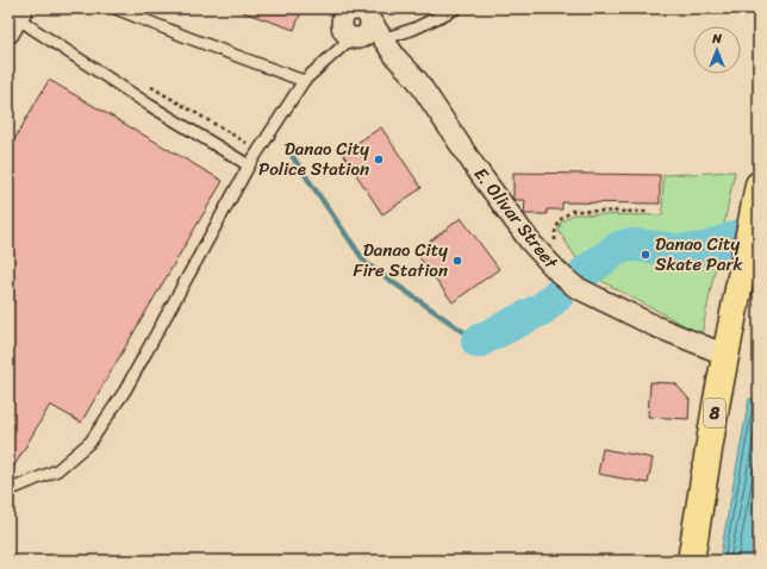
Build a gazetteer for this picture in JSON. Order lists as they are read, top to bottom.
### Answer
{
  "streets": {
    "highway": ["8"],
    "street": ["E. Olivar Street"]
  },
  "crossings": [
    ["E. Olivar Street", "8"]
  ],
  "places": ["Danao City Police Station", "Danao City Skate Park", "Danao City Fire Station"],
  "north": "top"
}
